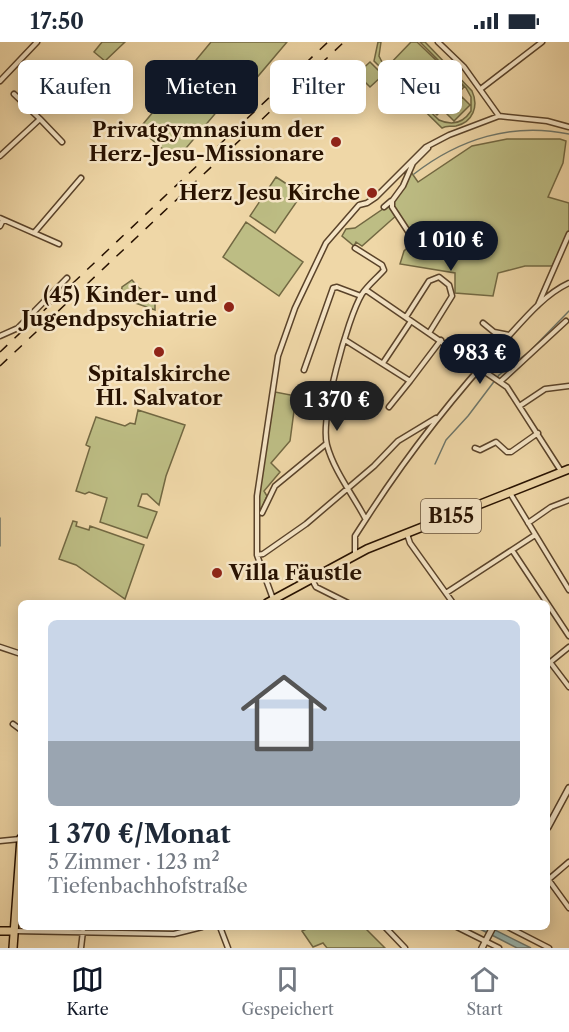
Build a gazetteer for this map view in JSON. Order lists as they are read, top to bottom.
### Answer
{
  "streets": {
    "main road": ["B155"]
  },
  "places": [
    "Privatgymnasium der Herz-Jesu-Missionare",
    "Herz Jesu Kirche",
    "(45) Kinder- und Jugendpsychiatrie",
    "Spitalskirche Hl. Salvator",
    "Villa Fäustle"
  ],
  "page": {
    "status": "17:50",
    "chip": [
      "Kaufen",
      "Mieten",
      "Filter",
      "Neu"
    ],
    "price": ["1 010 €", "983 €", "1 370 €"],
    "list": [
      {
        "name": "1 370 €/Monat",
        "note": "5 Zimmer · 123 m² · Tiefenbachhofstraße"
      }
    ],
    "tabs": ["Karte", "Gespeichert", "Start"]
  }
}
